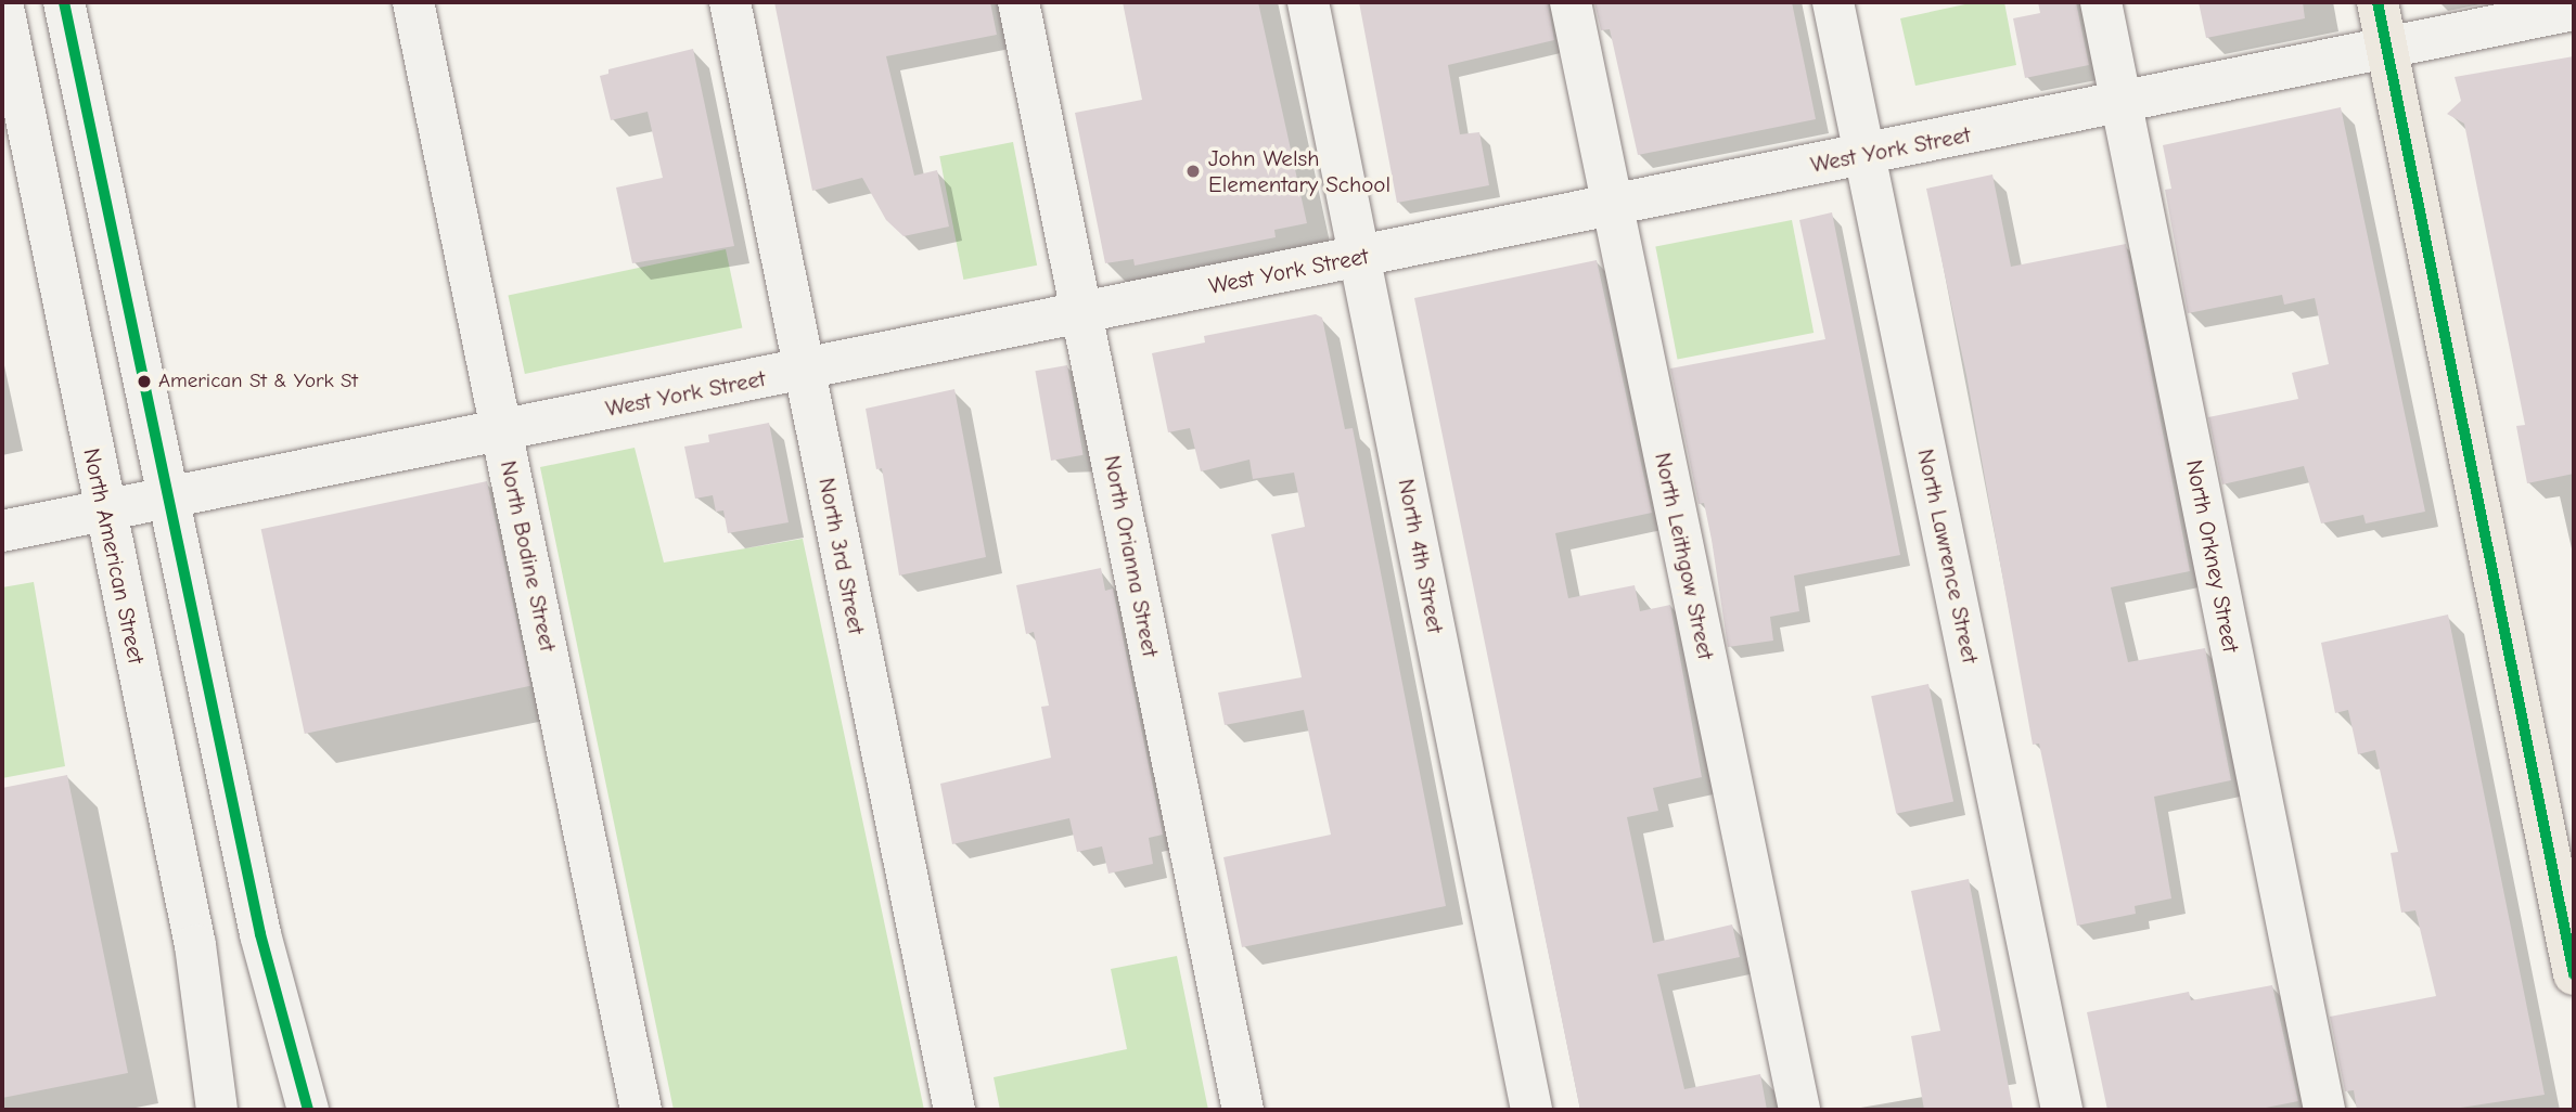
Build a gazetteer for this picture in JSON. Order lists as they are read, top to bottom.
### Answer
{
  "streets": {
    "street": [
      "West York Street",
      "North American Street",
      "North Bodine Street",
      "North 3rd Street",
      "North Orianna Street",
      "North 4th Street",
      "North Leithgow Street",
      "North Lawrence Street",
      "North Orkney Street"
    ]
  },
  "crossings": [
    ["West York Street", "North American Street"],
    ["West York Street", "North Bodine Street"],
    ["West York Street", "North 3rd Street"],
    ["West York Street", "North Orianna Street"],
    ["West York Street", "North 4th Street"],
    ["West York Street", "North Leithgow Street"],
    ["West York Street", "North Lawrence Street"],
    ["West York Street", "North Orkney Street"]
  ],
  "places": ["John Welsh Elementary School", "American St & York St"]
}
